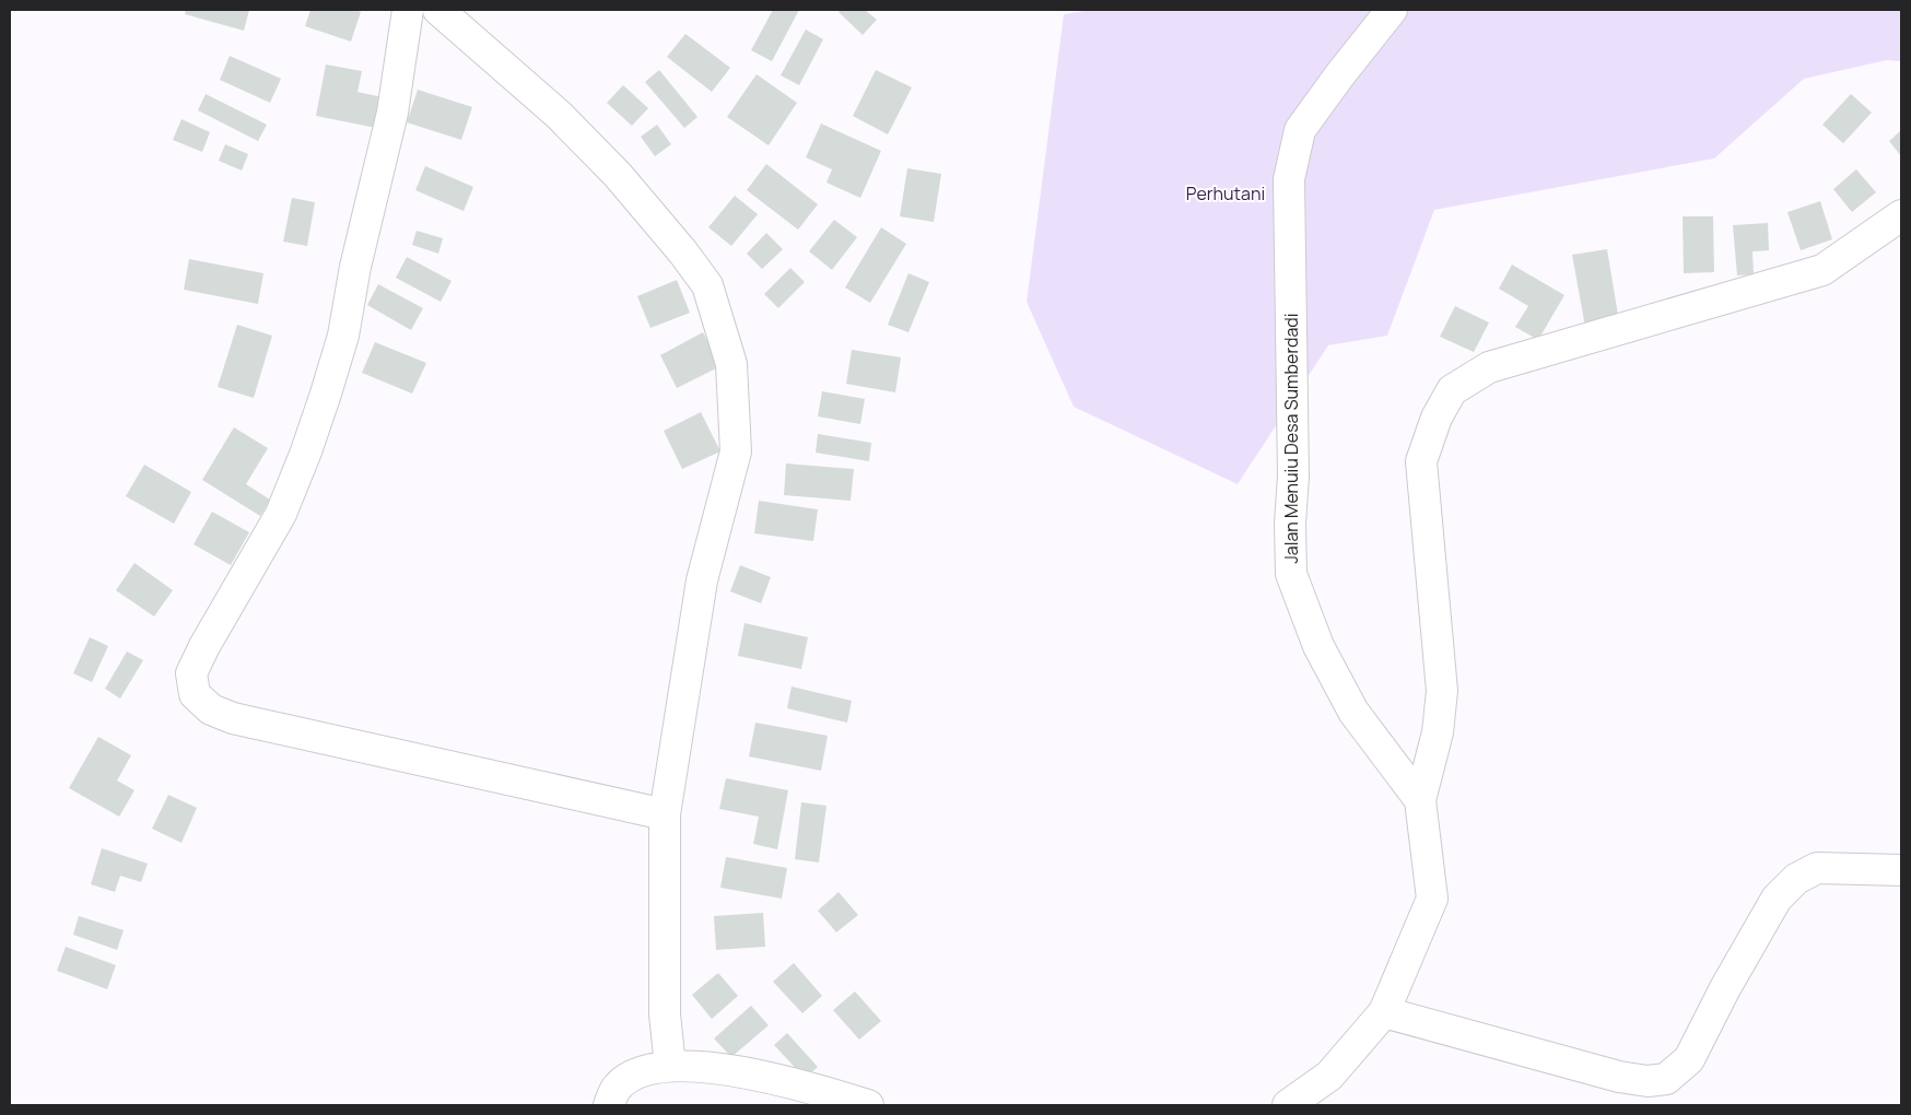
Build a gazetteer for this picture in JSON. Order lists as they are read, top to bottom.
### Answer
{
  "streets": {
    "street": ["Jalan Menuiu Desa Sumberdadi"]
  },
  "parks": ["Perhutani"]
}
